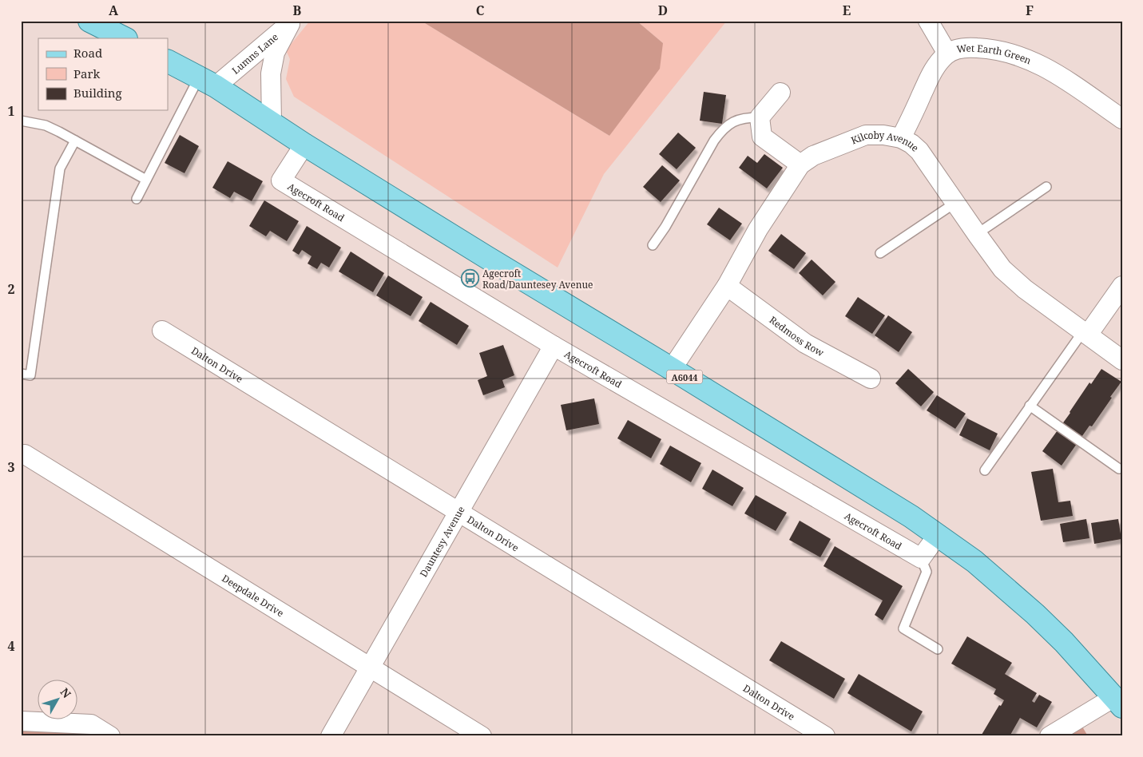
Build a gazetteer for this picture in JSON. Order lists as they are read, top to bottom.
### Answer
{
  "streets": {
    "main road": ["A6044"],
    "street": [
      "Lumns Lane",
      "Wet Earth Green",
      "Kilcoby Avenue",
      "Agecroft Road",
      "Redmoss Row",
      "Dalton Drive",
      "Dauntesy Avenue",
      "Deepdale Drive"
    ]
  },
  "crossings": [
    ["Lumns Lane", "A6044"],
    ["Wet Earth Green", "Kilcoby Avenue"],
    ["Kilcoby Avenue", "Redmoss Row"],
    ["Kilcoby Avenue", "A6044"],
    ["Agecroft Road", "A6044"],
    ["Agecroft Road", "Dauntesy Avenue"],
    ["Dalton Drive", "Dauntesy Avenue"],
    ["Dauntesy Avenue", "Deepdale Drive"]
  ],
  "places": {
    "bus stop": ["Agecroft Road/Dauntesey Avenue"]
  },
  "legend": ["Road", "Park", "Building"],
  "north": "top right",
  "grid": {
    "columns": [
      "A",
      "B",
      "C",
      "D",
      "E",
      "F"
    ],
    "rows": [
      "1",
      "2",
      "3",
      "4"
    ]
  }
}
